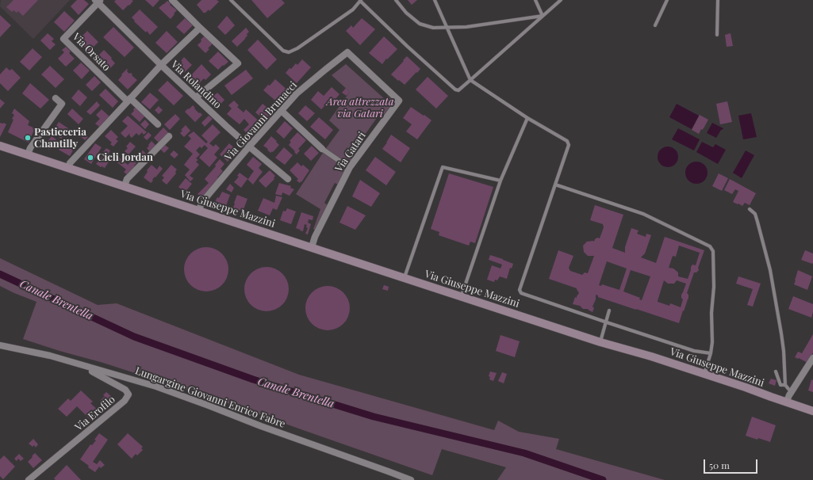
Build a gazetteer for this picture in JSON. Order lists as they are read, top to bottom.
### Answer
{
  "streets": {
    "main road": ["Via Giuseppe Mazzini"],
    "street": [
      "Via Orsato",
      "Via Rolandino",
      "Via Giovanni Brunacci",
      "Via Gatari",
      "Lungargine Giovanni Enrico Fabre",
      "Via Erofilo"
    ]
  },
  "crossings": [
    ["Via Orsato", "Via Rolandino"],
    ["Via Rolandino", "Via Giovanni Brunacci"],
    ["Via Giovanni Brunacci", "Via Gatari"],
    ["Via Giovanni Brunacci", "Via Giuseppe Mazzini"],
    ["Via Gatari", "Via Giuseppe Mazzini"],
    ["Lungargine Giovanni Enrico Fabre", "Via Erofilo"]
  ],
  "water": ["Canale Brentella"],
  "parks": ["Area attrezzata via Gatari"],
  "places": ["Pasticceria Chantilly", "Cicli Jordan"],
  "scale_bar": "50 m"
}
